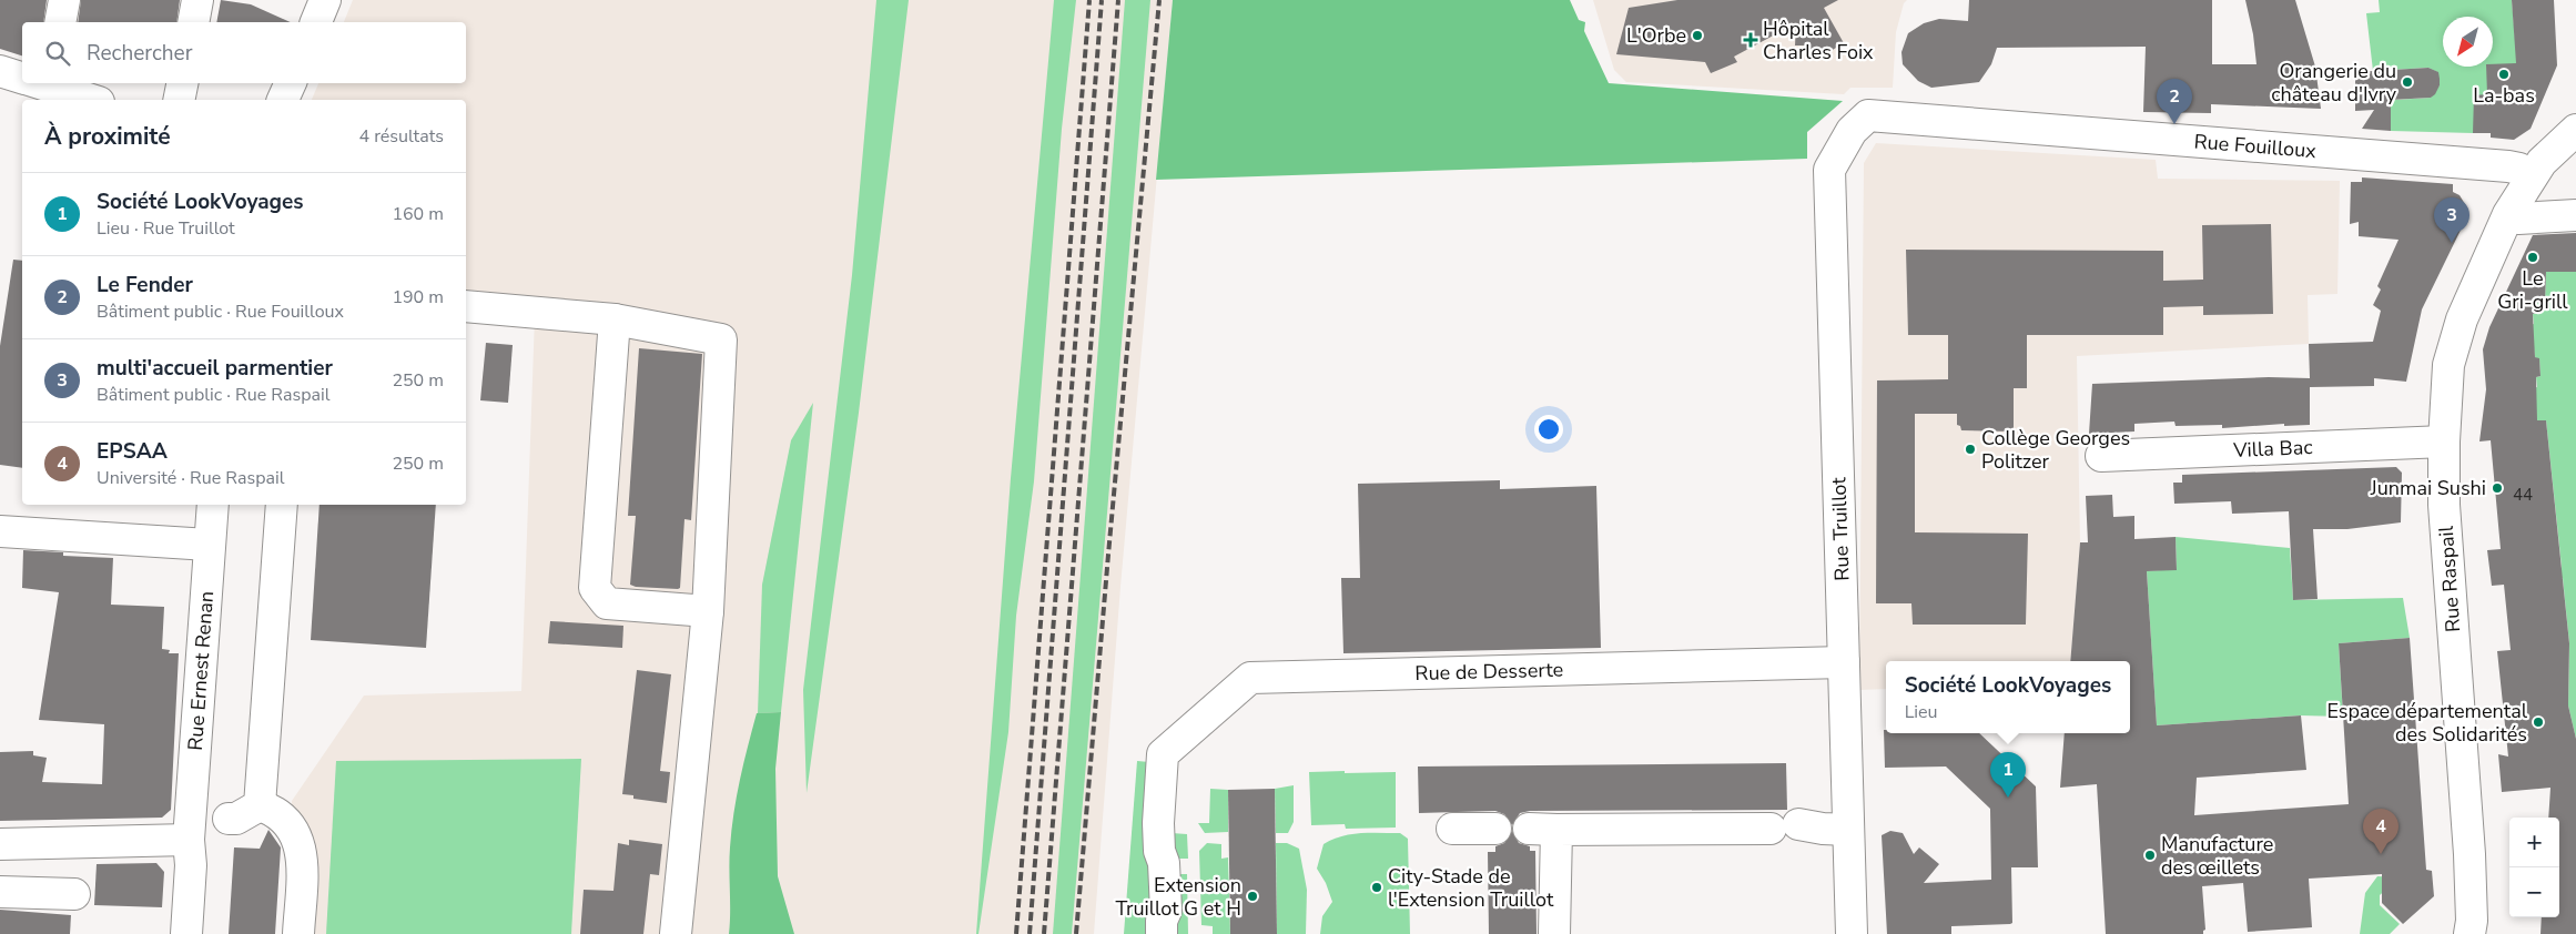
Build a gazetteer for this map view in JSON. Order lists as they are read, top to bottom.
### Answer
{
  "streets": {
    "street": [
      "Rue Fouilloux",
      "Villa Bac",
      "Rue Truillot",
      "Rue Raspail",
      "Rue Ernest Renan",
      "Rue de Desserte"
    ]
  },
  "crossings": [
    ["Rue Fouilloux", "Rue Truillot"],
    ["Rue Fouilloux", "Rue Raspail"],
    ["Villa Bac", "Rue Raspail"],
    ["Rue Truillot", "Rue de Desserte"]
  ],
  "places": {
    "other": [
      "L'Orbe",
      "La-bas",
      "Orangerie du château d'Ivry",
      "Le Gri-grill",
      "Collège Georges Politzer",
      "Junmai Sushi",
      "Espace départemental des Solidarités",
      "Manufacture des œillets",
      "City-Stade de l'Extension Truillot",
      "Extension Truillot G et H"
    ],
    "health": ["Hôpital Charles Foix"]
  },
  "house_numbers": ["44"],
  "north": "bottom left",
  "page": {
    "search": "Rechercher",
    "pins": [
      "2",
      "3",
      "1",
      "4"
    ],
    "heading": ["À proximité", "4 résultats"],
    "list": [
      {
        "mark": "1",
        "name": "Société LookVoyages",
        "note": "Lieu · Rue Truillot",
        "value": "160 m"
      },
      {
        "mark": "2",
        "name": "Le Fender",
        "note": "Bâtiment public · Rue Fouilloux",
        "value": "190 m"
      },
      {
        "mark": "3",
        "name": "multi'accueil parmentier",
        "note": "Bâtiment public · Rue Raspail",
        "value": "250 m"
      },
      {
        "mark": "4",
        "name": "EPSAA",
        "note": "Université · Rue Raspail",
        "value": "250 m"
      }
    ],
    "popup": ["Société LookVoyages", "Lieu"],
    "map_buttons": ["+", "−"]
  }
}
